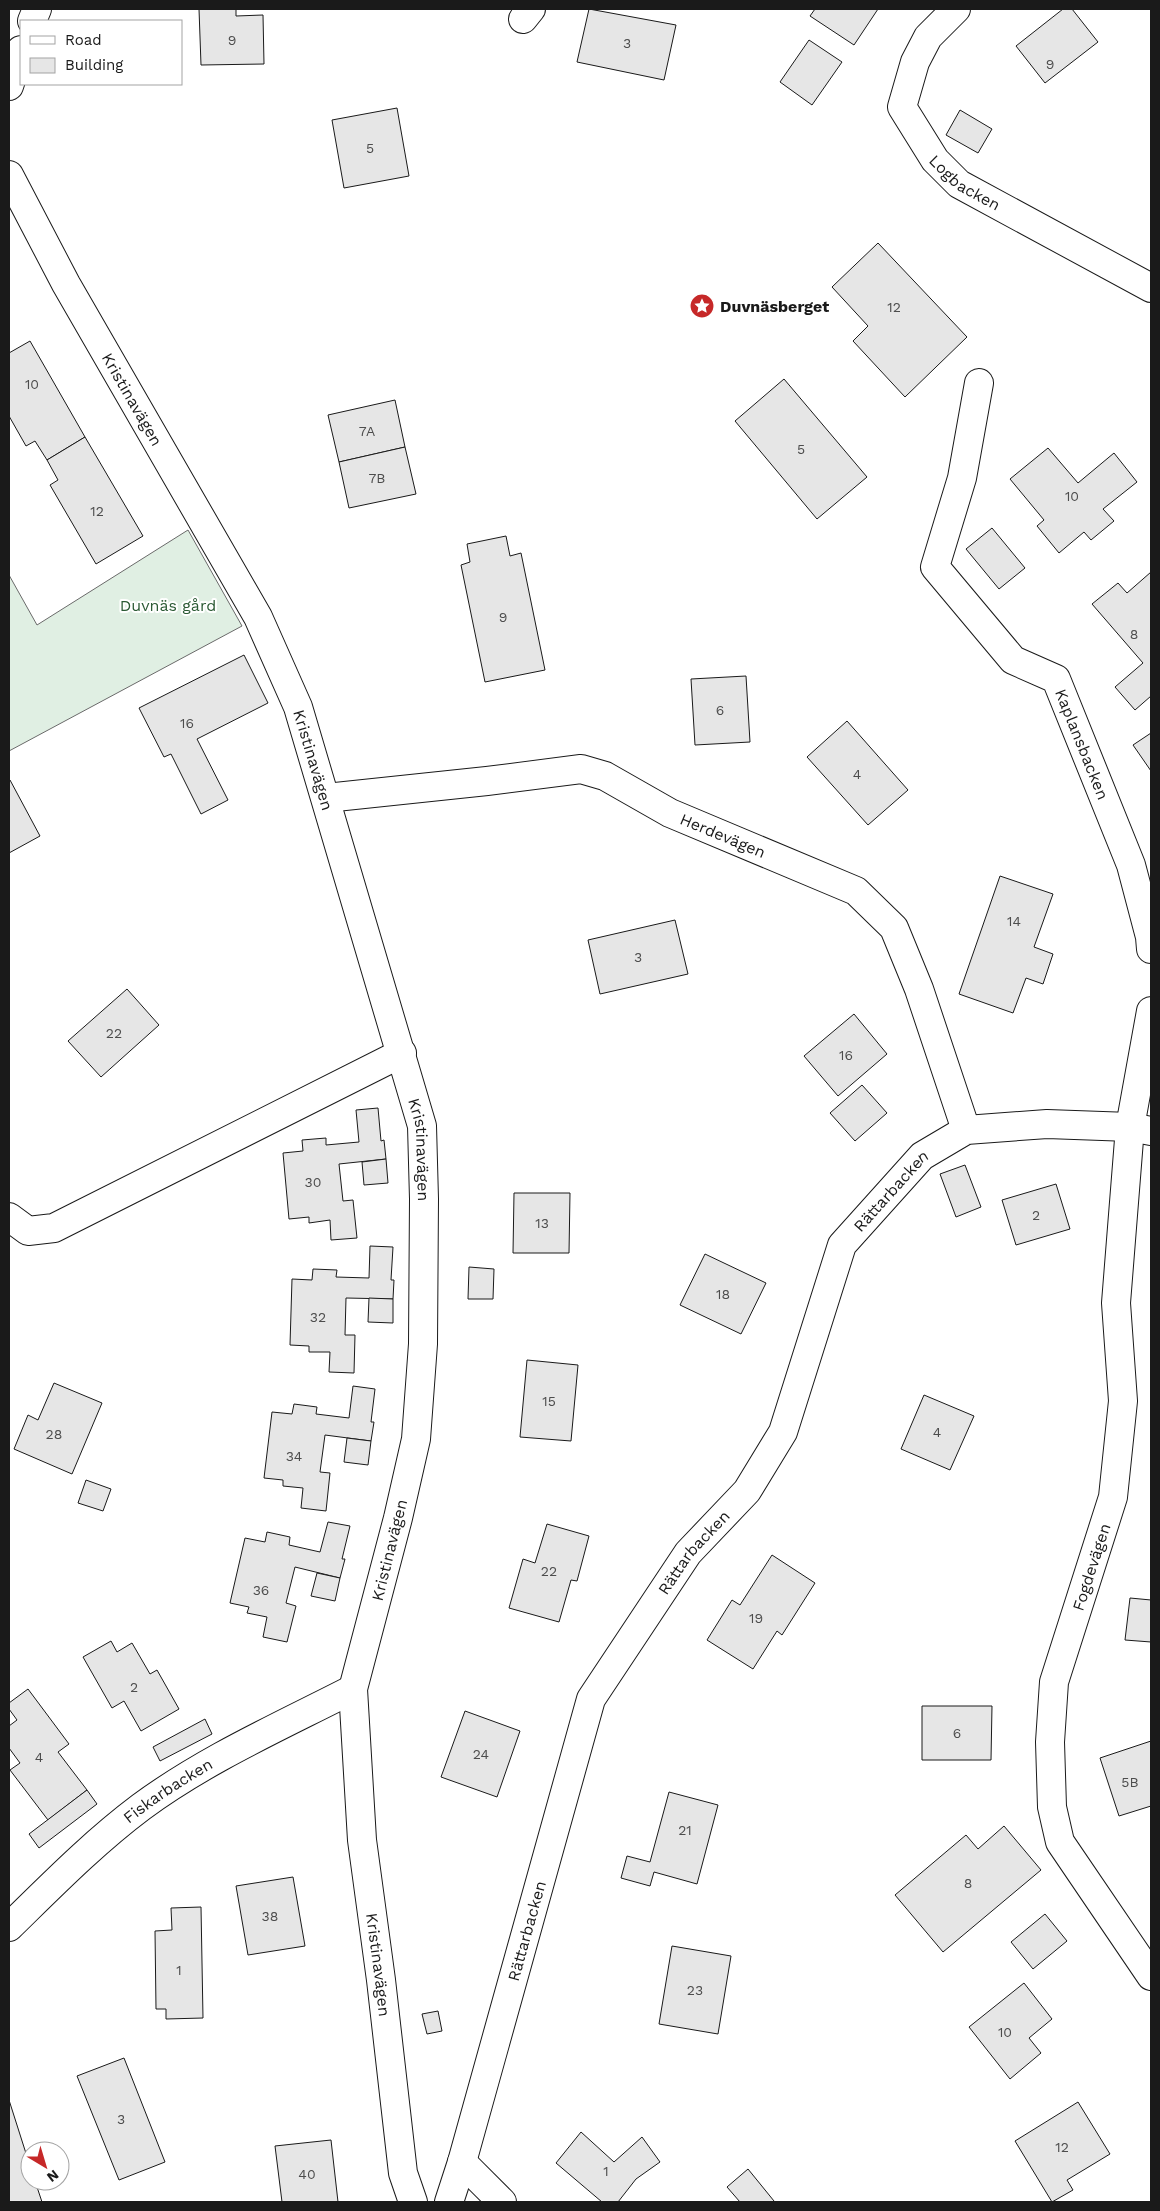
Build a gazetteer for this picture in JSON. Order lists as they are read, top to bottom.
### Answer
{
  "streets": {
    "street": [
      "Logbacken",
      "Kristinavägen",
      "Kaplansbacken",
      "Herdevägen",
      "Rättarbacken",
      "Fogdevägen",
      "Fiskarbacken"
    ]
  },
  "crossings": [
    ["Kristinavägen", "Herdevägen"],
    ["Kristinavägen", "Fiskarbacken"],
    ["Herdevägen", "Rättarbacken"],
    ["Rättarbacken", "Fogdevägen"]
  ],
  "parks": ["Duvnäs gård"],
  "places": {
    "place": ["Duvnäsberget"]
  },
  "house_numbers": [
    "9",
    "3",
    "9",
    "5",
    "12",
    "10",
    "7A",
    "5",
    "7B",
    "10",
    "12",
    "9",
    "8",
    "6",
    "16",
    "4",
    "14",
    "3",
    "22",
    "16",
    "30",
    "2",
    "13",
    "18",
    "32",
    "15",
    "4",
    "28",
    "34",
    "22",
    "36",
    "19",
    "2",
    "6",
    "24",
    "4",
    "5B",
    "21",
    "8",
    "38",
    "1",
    "23",
    "10",
    "3",
    "12",
    "1",
    "40"
  ],
  "legend": ["Road", "Building"],
  "north": "bottom right"
}
